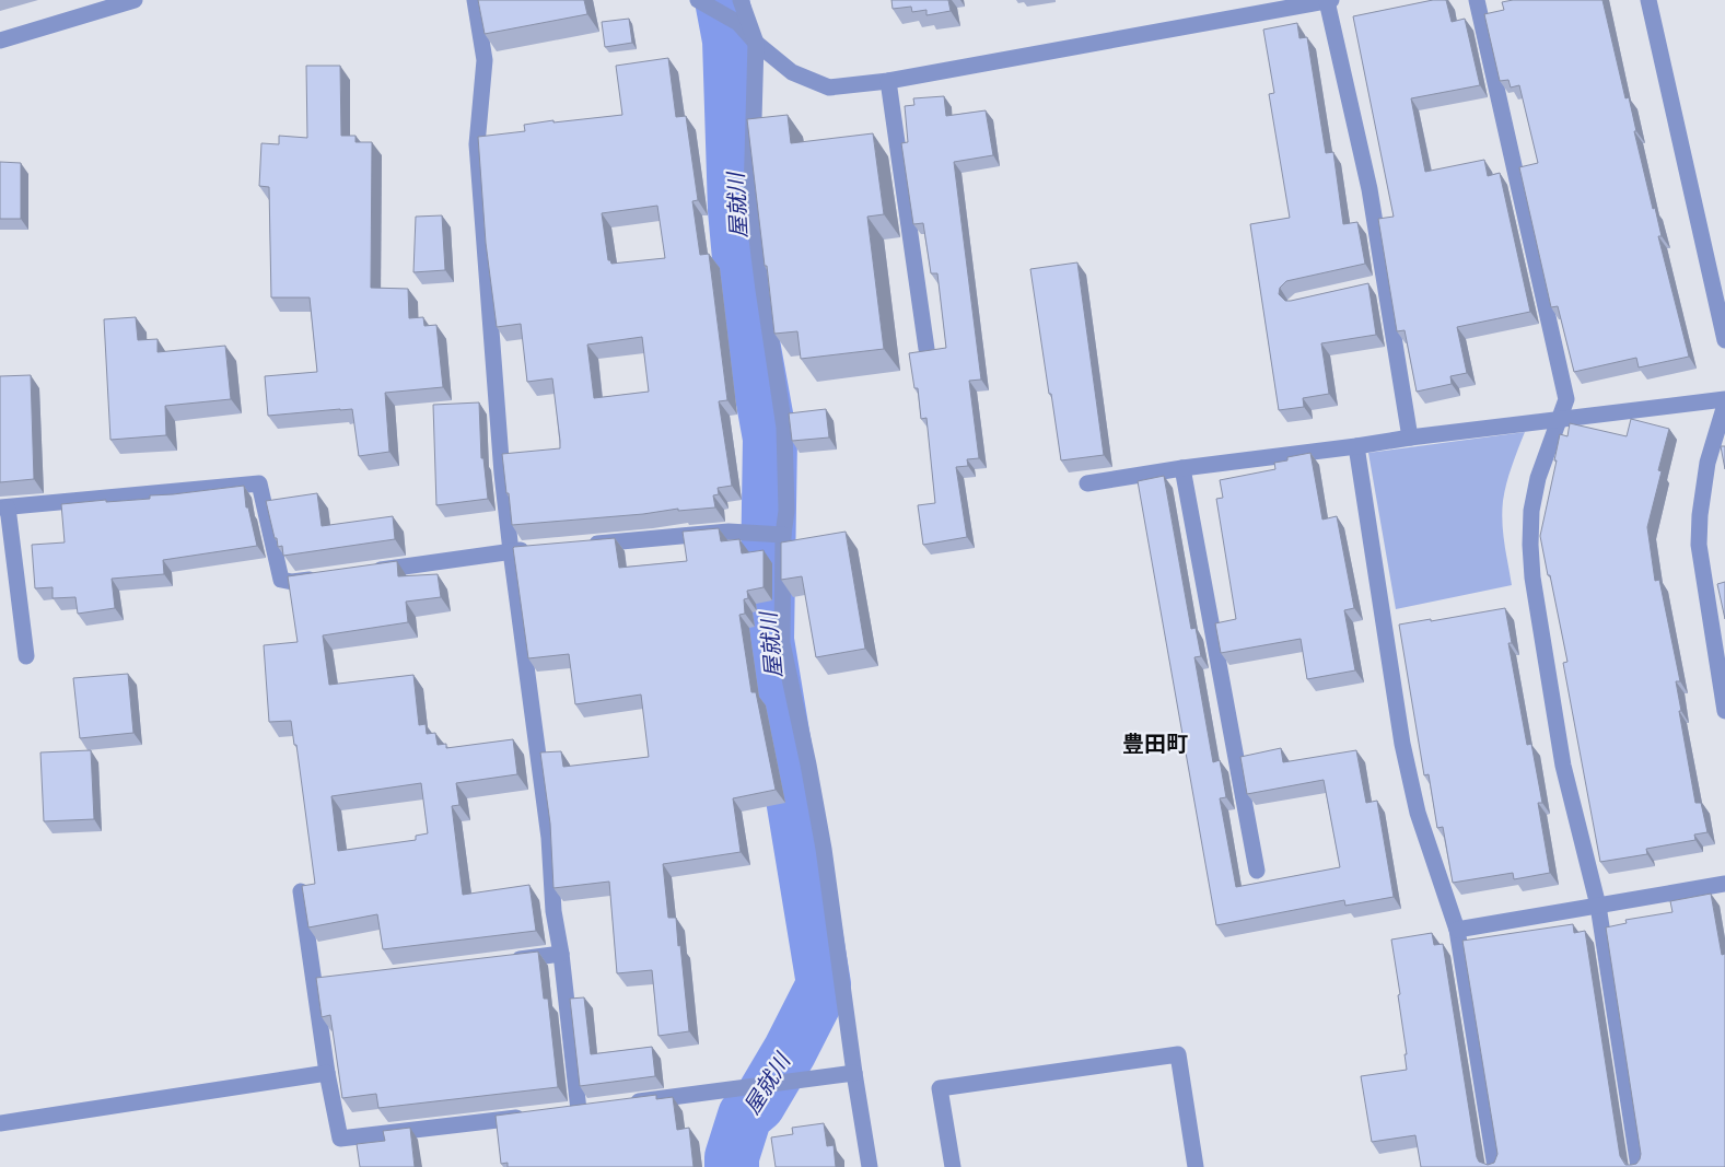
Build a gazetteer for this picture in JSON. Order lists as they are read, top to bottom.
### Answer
{
  "districts": ["豊田町"],
  "water": ["屋就川"]
}
